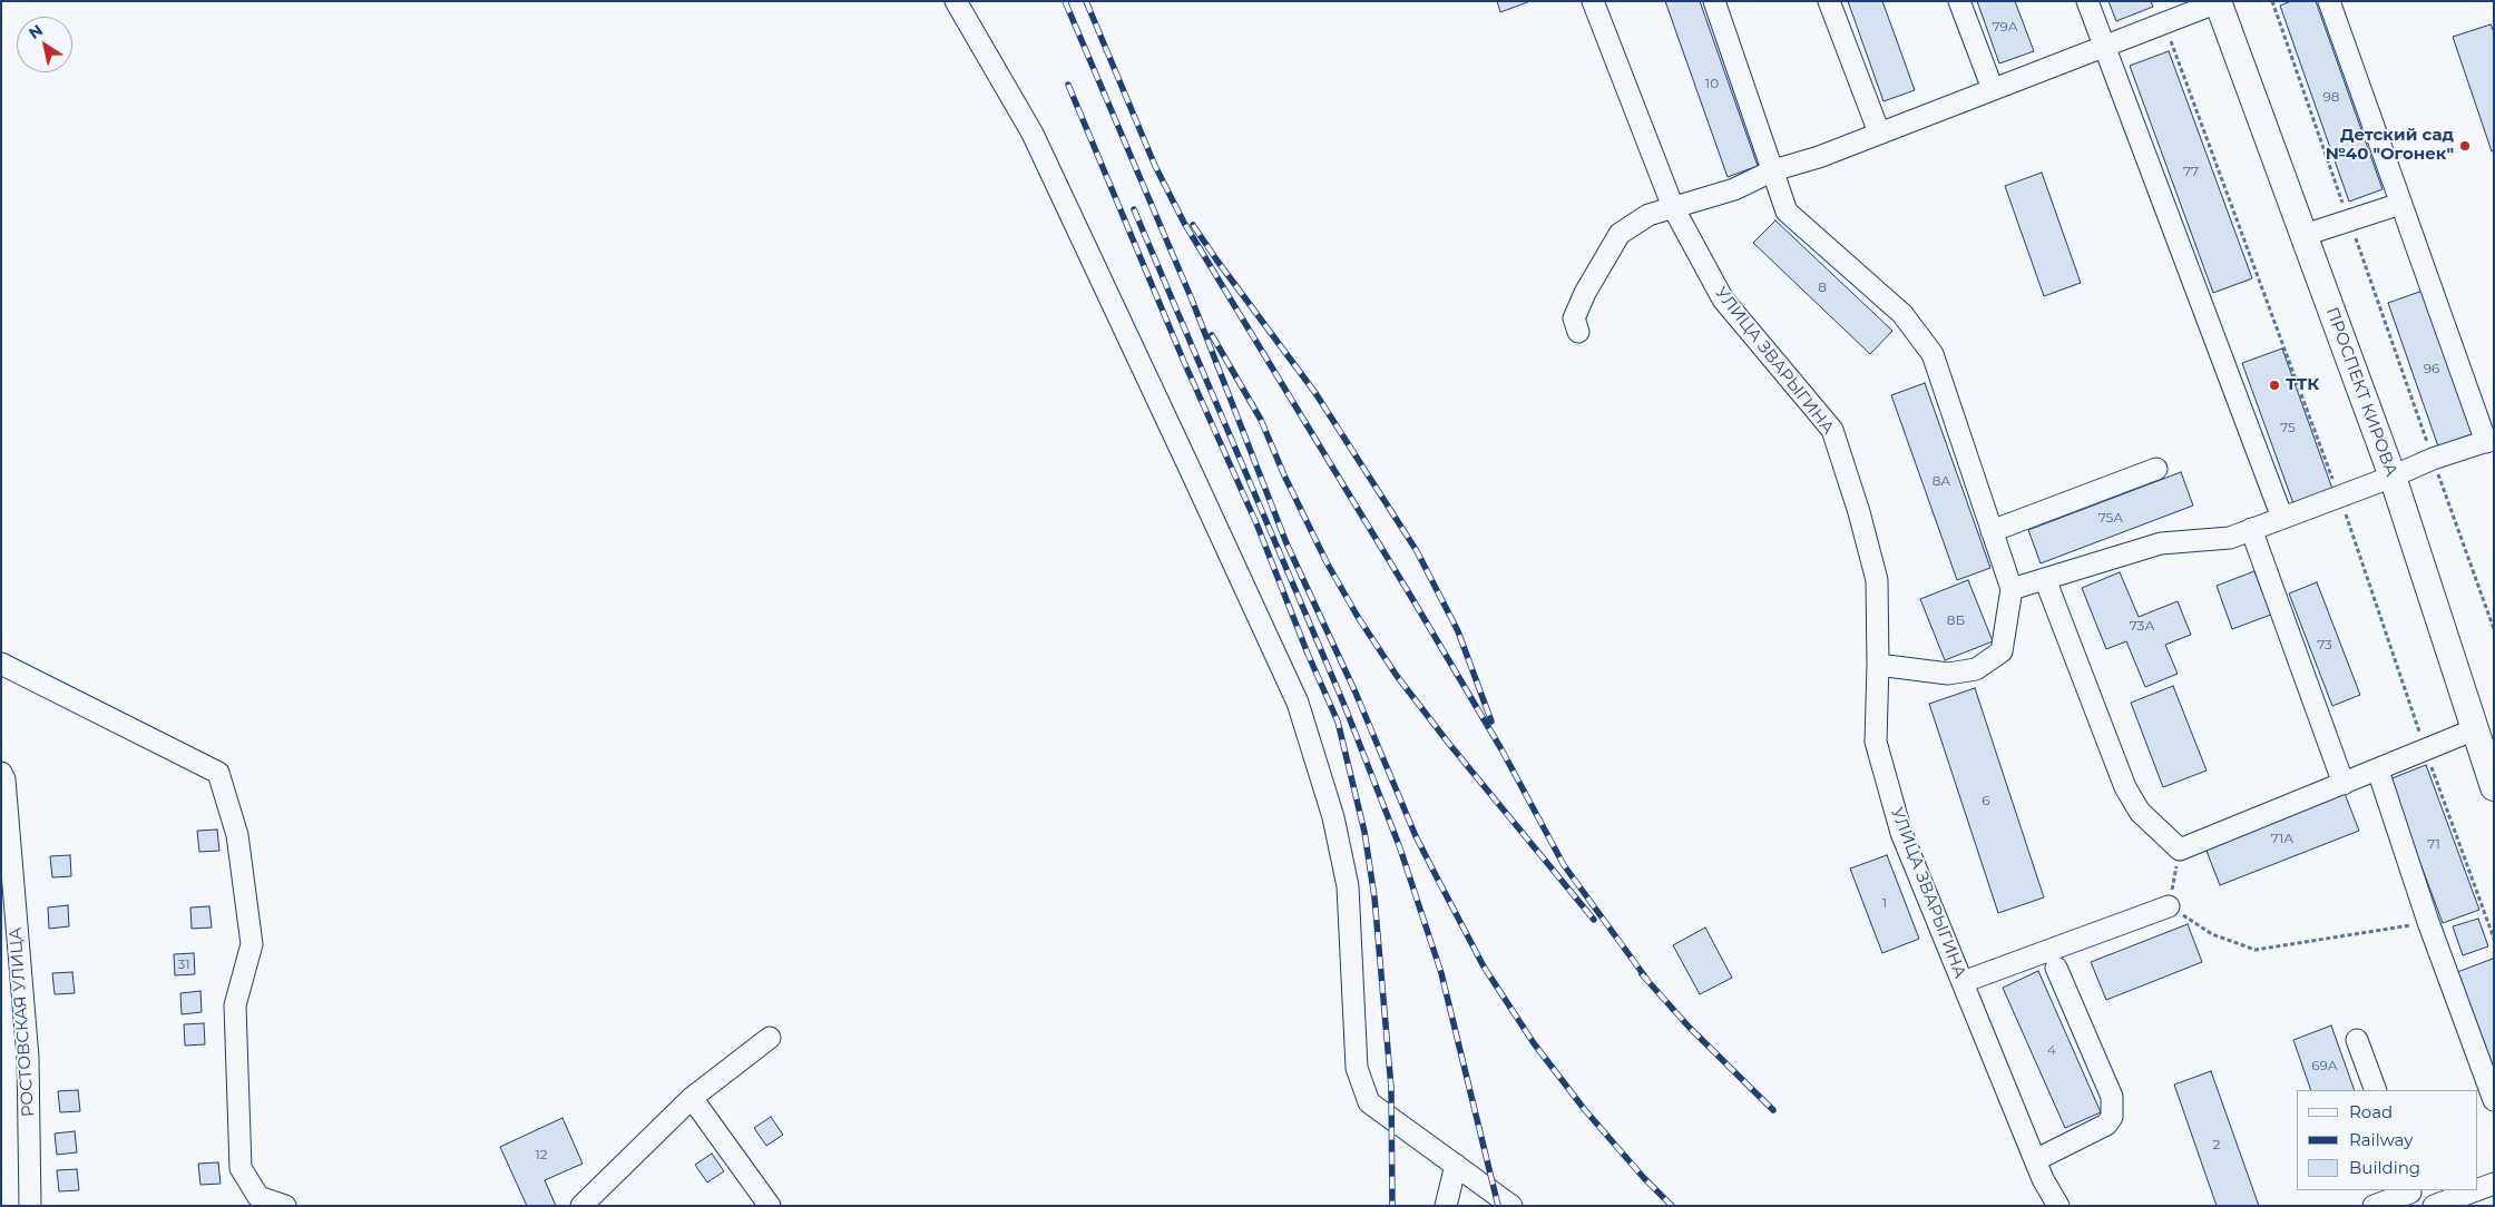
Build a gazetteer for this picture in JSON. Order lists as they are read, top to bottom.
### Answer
{
  "streets": {
    "main road": ["ПРОСПЕКТ КИРОВА"],
    "street": ["УЛИЦА ЗВАРЫГИНА", "РОСТОВСКАЯ УЛИЦА"]
  },
  "places": ["Детский сад №40 \"Огонек\"", "ТТК"],
  "house_numbers": [
    "79А",
    "10",
    "98",
    "77",
    "8",
    "96",
    "75",
    "8А",
    "75А",
    "8Б",
    "73А",
    "73",
    "6",
    "71А",
    "71",
    "1",
    "31",
    "4",
    "69А",
    "2",
    "12"
  ],
  "legend": ["Road", "Railway", "Building"],
  "north": "top left"
}
